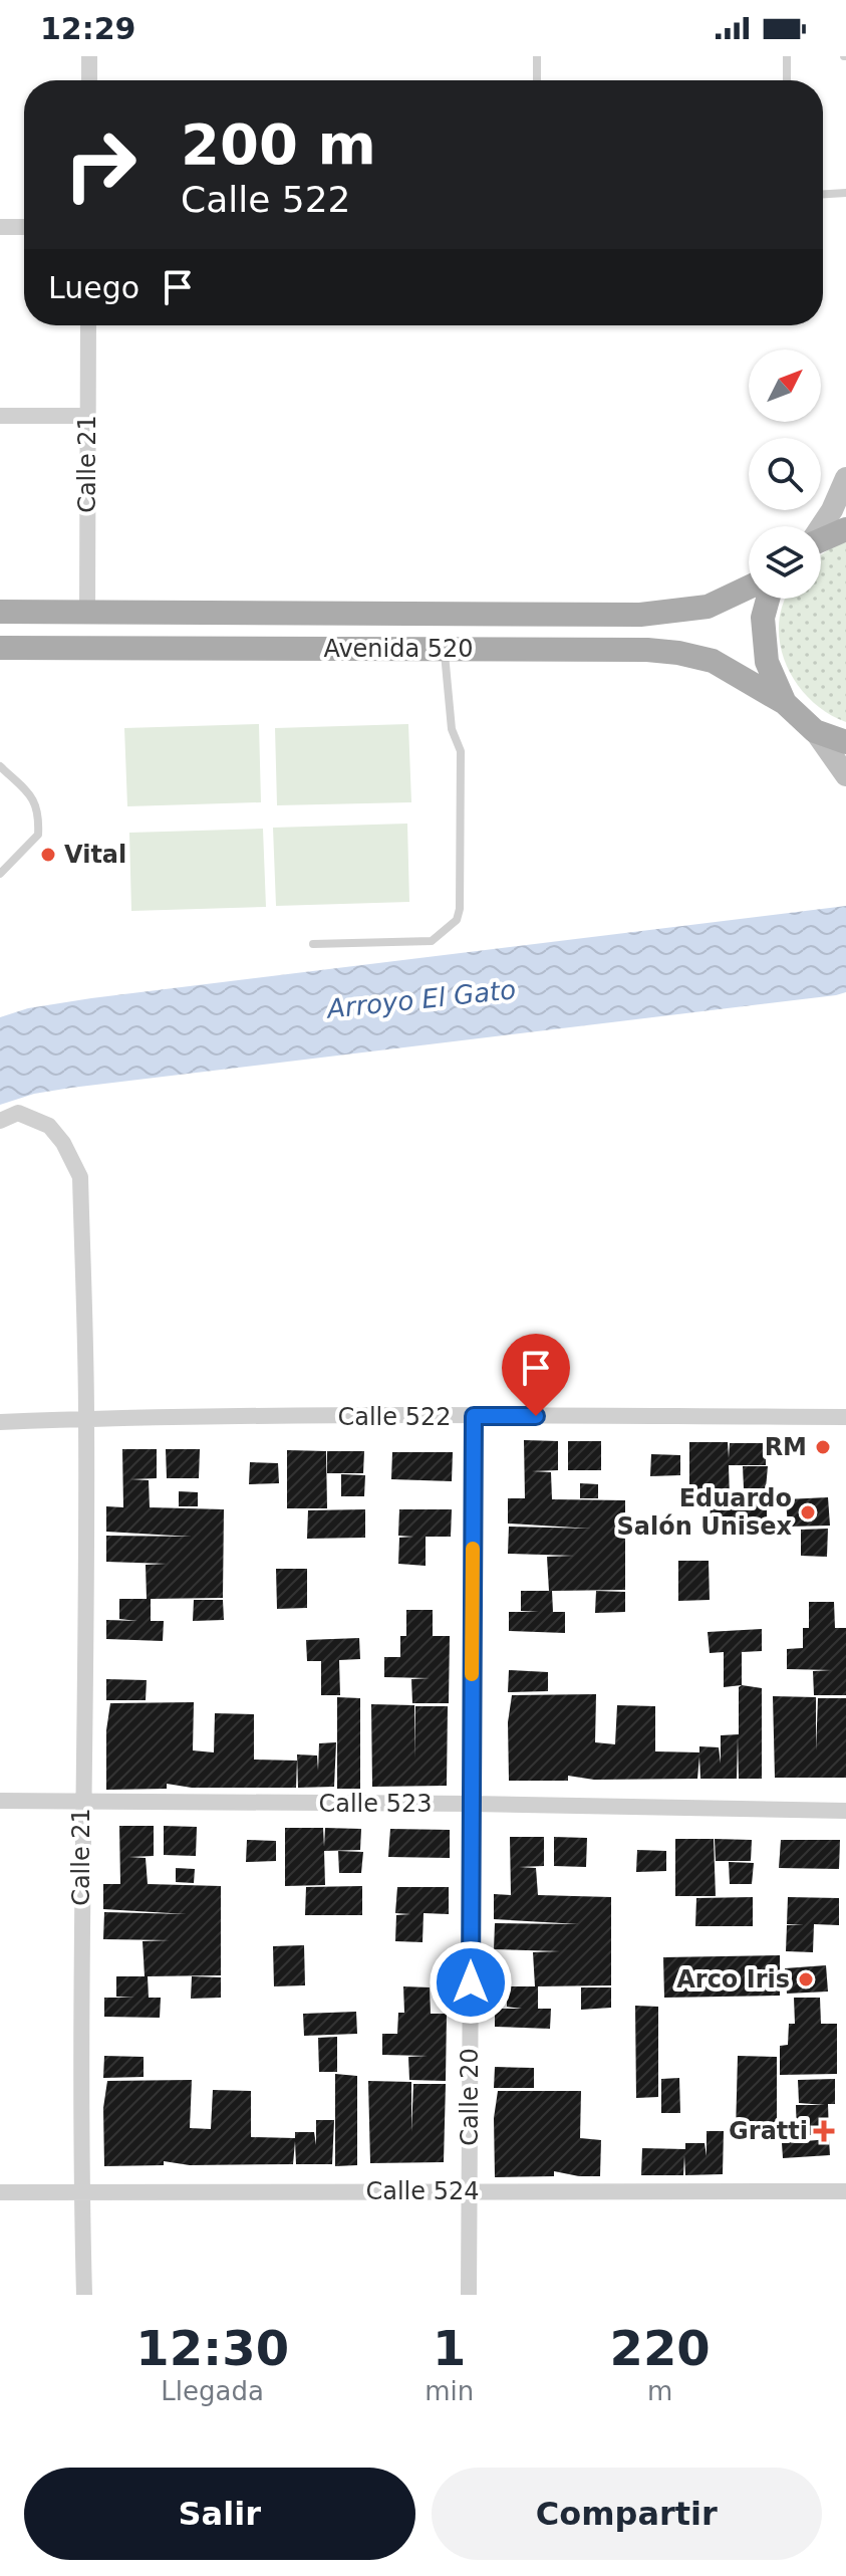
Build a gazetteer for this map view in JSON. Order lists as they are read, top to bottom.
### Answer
{
  "streets": {
    "main road": ["Avenida 520"],
    "street": [
      "Calle 21",
      "Calle 522",
      "Calle 523",
      "Calle 20",
      "Calle 524"
    ]
  },
  "crossings": [
    ["Calle 21", "Avenida 520"],
    ["Calle 21", "Calle 522"],
    ["Calle 21", "Calle 523"],
    ["Calle 21", "Calle 524"],
    ["Calle 522", "Calle 20"],
    ["Calle 523", "Calle 20"],
    ["Calle 20", "Calle 524"]
  ],
  "water": ["Arroyo El Gato"],
  "places": {
    "other": [
      "Vital",
      "RM",
      "Eduardo Salón Unisex",
      "Arco Iris"
    ],
    "health": ["Gratti"]
  },
  "north": "top right",
  "page": {
    "status": "12:29",
    "turn": ["200 m", "Calle 522"],
    "then": "Luego",
    "eta": [
      "12:30",
      "Llegada",
      "1",
      "min",
      "220",
      "m"
    ],
    "buttons": ["Salir", "Compartir"]
  }
}
